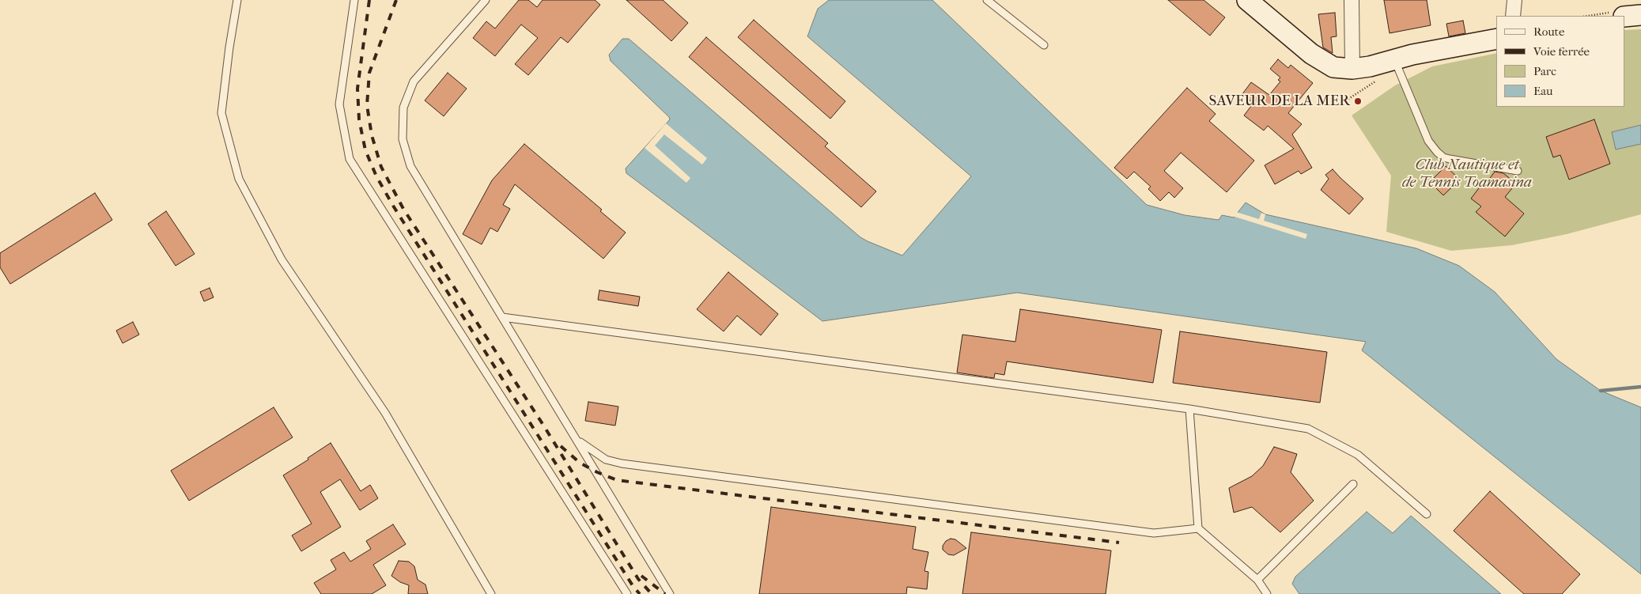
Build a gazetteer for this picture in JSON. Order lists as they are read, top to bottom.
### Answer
{
  "parks": ["Club Nautique et de Tennis Toamasina"],
  "places": ["SAVEUR DE LA MER"],
  "legend": [
    "Route",
    "Voie ferrée",
    "Parc",
    "Eau"
  ]
}
